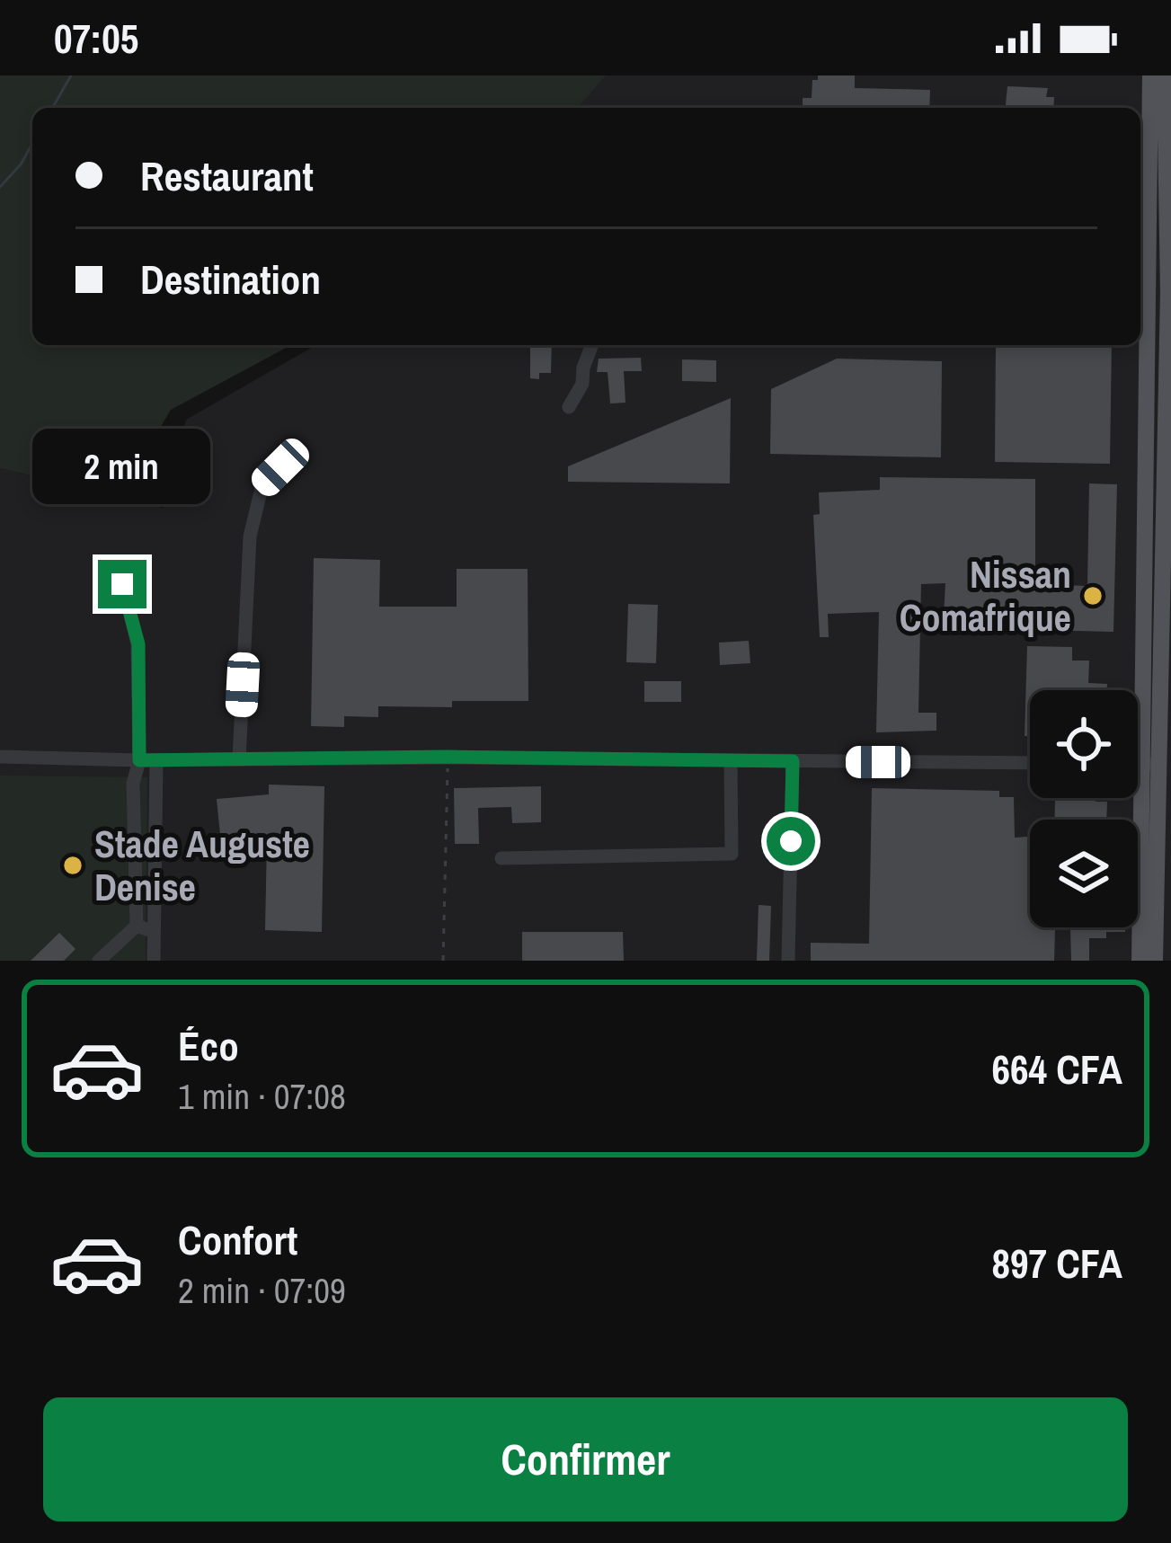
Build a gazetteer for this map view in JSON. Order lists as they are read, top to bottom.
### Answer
{
  "places": ["Nissan Comafrique", "Stade Auguste Denise"],
  "page": {
    "status": "07:05",
    "banner": ["Restaurant", "Destination"],
    "bubble": "2 min",
    "list": [
      {
        "name": "Éco",
        "note": "1 min · 07:08",
        "value": "664 CFA"
      },
      {
        "name": "Confort",
        "note": "2 min · 07:09",
        "value": "897 CFA"
      }
    ],
    "buttons": "Confirmer"
  }
}
